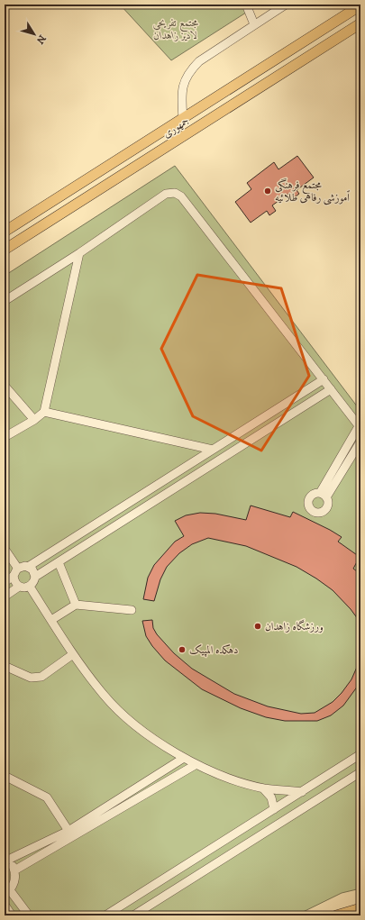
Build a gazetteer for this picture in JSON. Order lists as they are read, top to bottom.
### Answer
{
  "streets": {
    "main road": ["جمهوری"]
  },
  "parks": ["مجتمع تفریحی لادیز زاهدان"],
  "places": ["مجتمع فرهنگی ٱموزشی رفاهی طلائیه", "ورزشگاه زاهدان", "دهکده المپیک"],
  "north": "bottom right"
}
